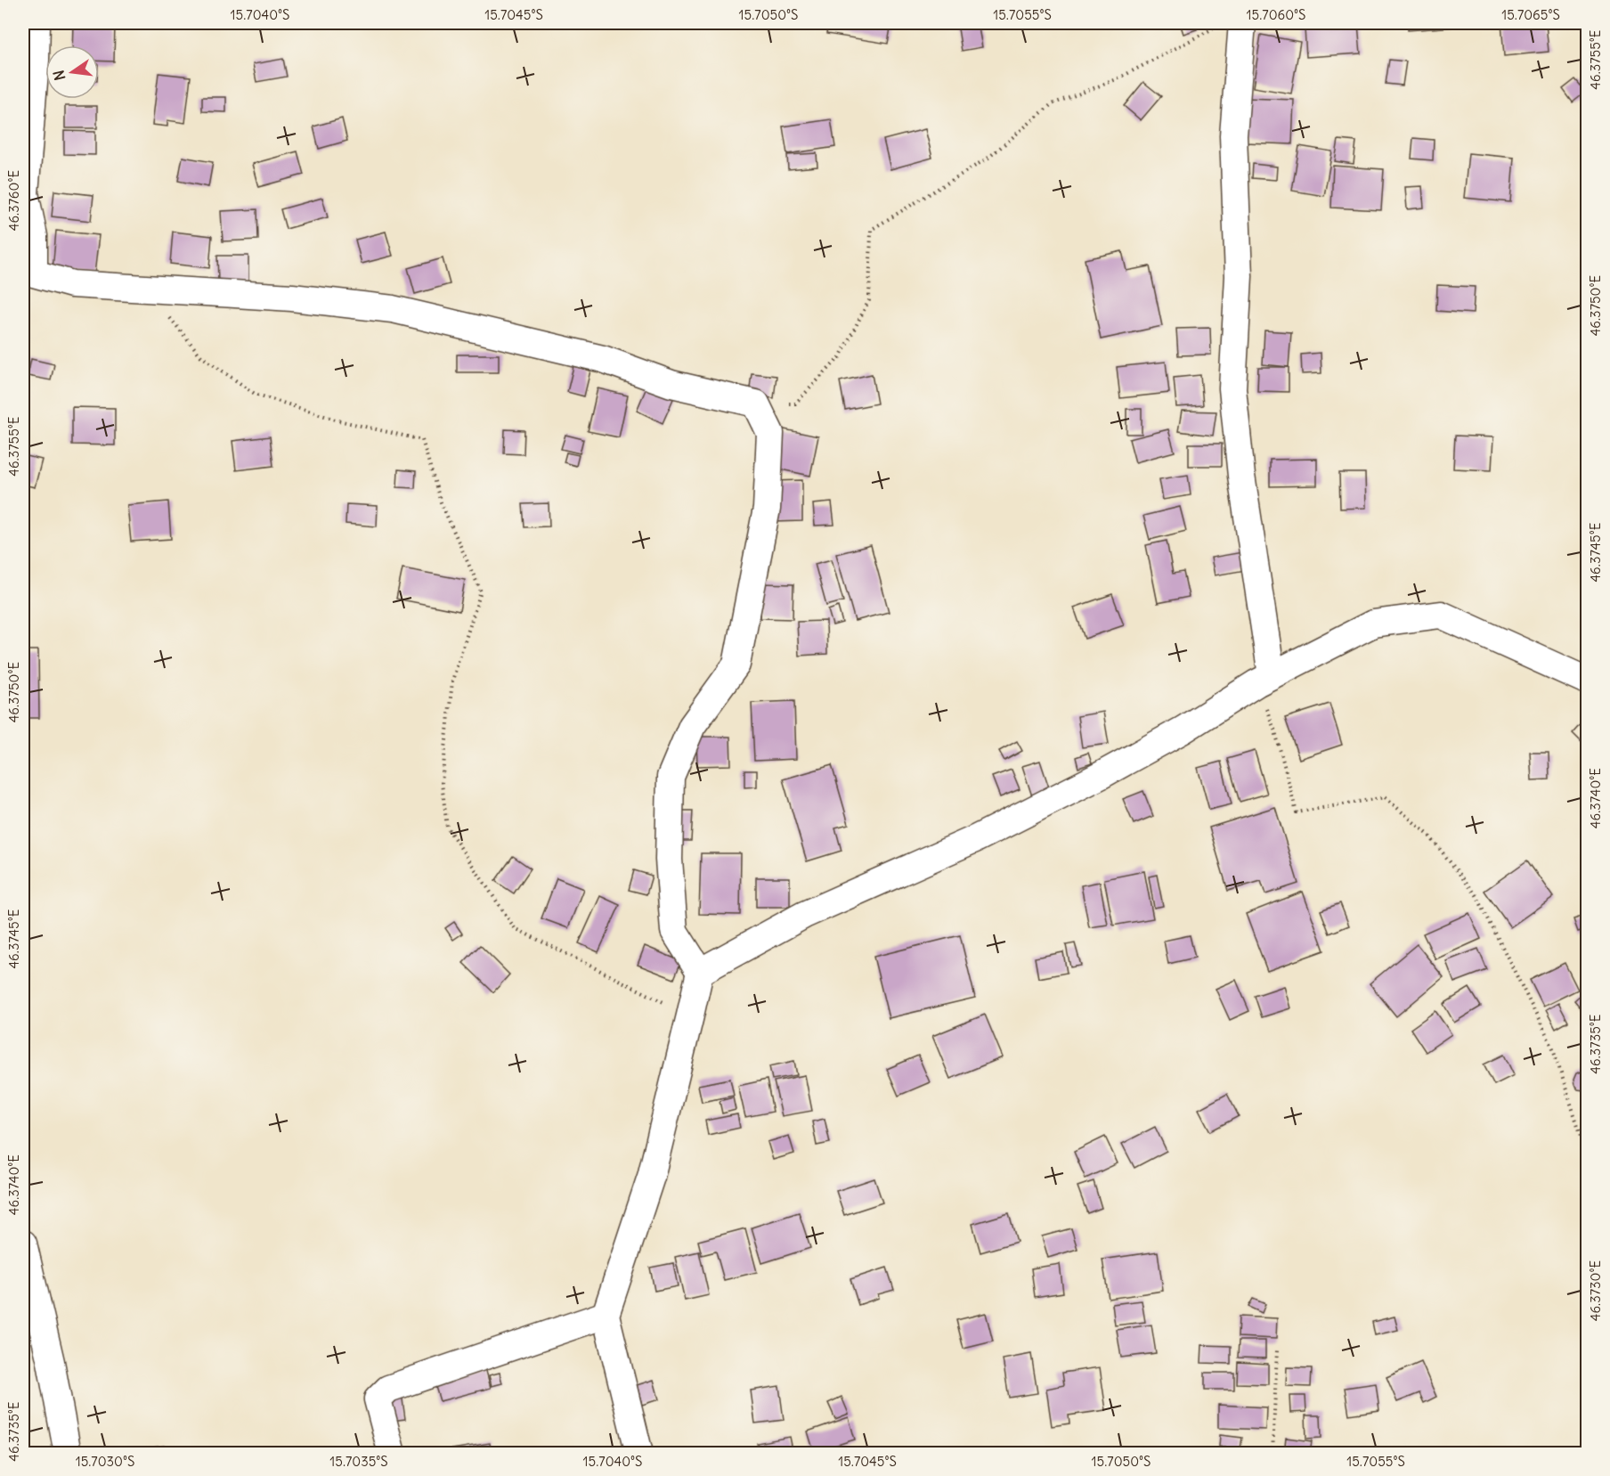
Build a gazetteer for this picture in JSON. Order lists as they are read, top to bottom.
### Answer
{
  "north": "left",
  "coordinates": [
    "15.7040°S",
    "15.7045°S",
    "15.7050°S",
    "15.7055°S",
    "15.7060°S",
    "15.7065°S",
    "46.3755°E",
    "46.3760°E",
    "46.3750°E",
    "46.3745°E",
    "46.3740°E",
    "46.3735°E",
    "46.3730°E",
    "15.7030°S",
    "15.7035°S"
  ]
}
